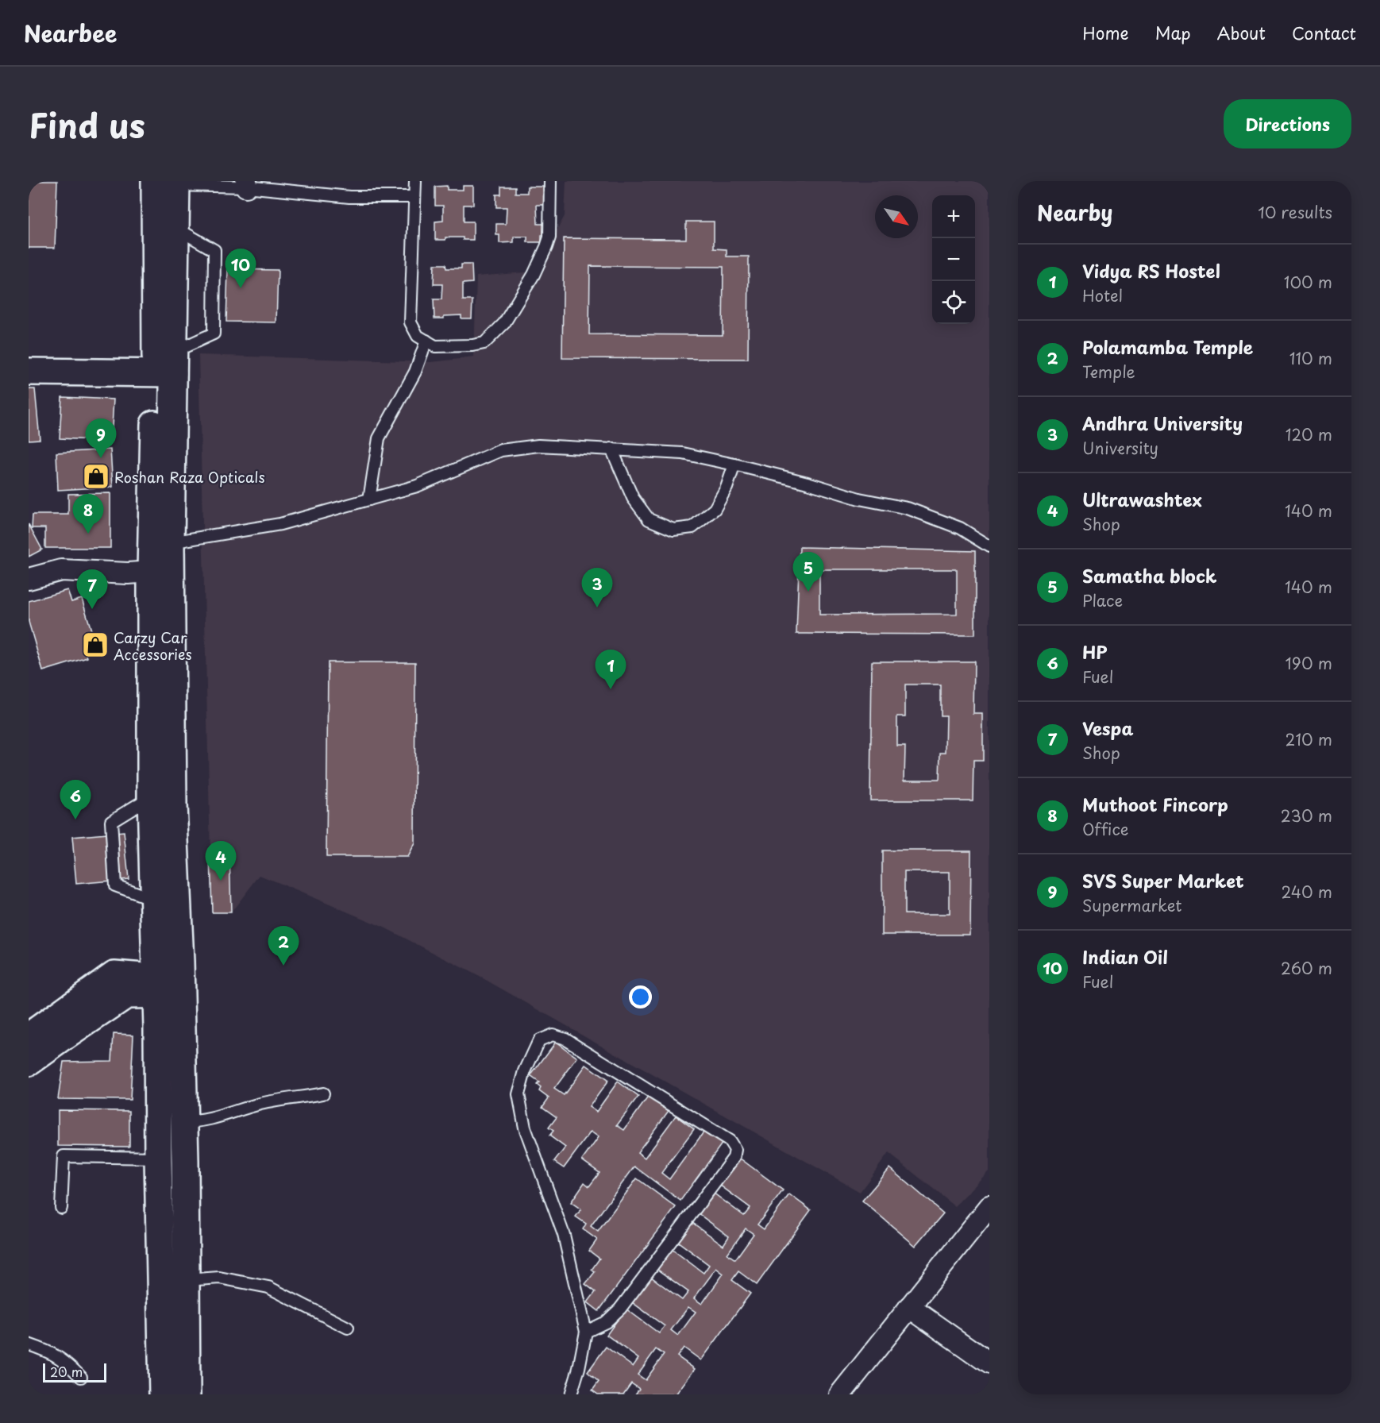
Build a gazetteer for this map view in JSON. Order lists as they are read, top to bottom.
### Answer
{
  "places": {
    "shop": ["Roshan Raza Opticals", "Carzy Car Accessories"]
  },
  "scale_bar": "20 m",
  "north": "bottom right",
  "page": {
    "header": "Nearbee",
    "nav": [
      "Home",
      "Map",
      "About",
      "Contact"
    ],
    "title": "Find us",
    "buttons": "Directions",
    "heading": ["Nearby", "10 results"],
    "map_buttons": ["+", "−"],
    "list": [
      {
        "mark": "1",
        "name": "Vidya RS Hostel",
        "note": "Hotel",
        "value": "100 m"
      },
      {
        "mark": "2",
        "name": "Polamamba Temple",
        "note": "Temple",
        "value": "110 m"
      },
      {
        "mark": "3",
        "name": "Andhra University",
        "note": "University",
        "value": "120 m"
      },
      {
        "mark": "4",
        "name": "Ultrawashtex",
        "note": "Shop",
        "value": "140 m"
      },
      {
        "mark": "5",
        "name": "Samatha block",
        "note": "Place",
        "value": "140 m"
      },
      {
        "mark": "6",
        "name": "HP",
        "note": "Fuel",
        "value": "190 m"
      },
      {
        "mark": "7",
        "name": "Vespa",
        "note": "Shop",
        "value": "210 m"
      },
      {
        "mark": "8",
        "name": "Muthoot Fincorp",
        "note": "Office",
        "value": "230 m"
      },
      {
        "mark": "9",
        "name": "SVS Super Market",
        "note": "Supermarket",
        "value": "240 m"
      },
      {
        "mark": "10",
        "name": "Indian Oil",
        "note": "Fuel",
        "value": "260 m"
      }
    ],
    "pins": [
      "10",
      "9",
      "8",
      "5",
      "3",
      "7",
      "1",
      "6",
      "4",
      "2"
    ],
    "scale": "20 m"
  }
}
